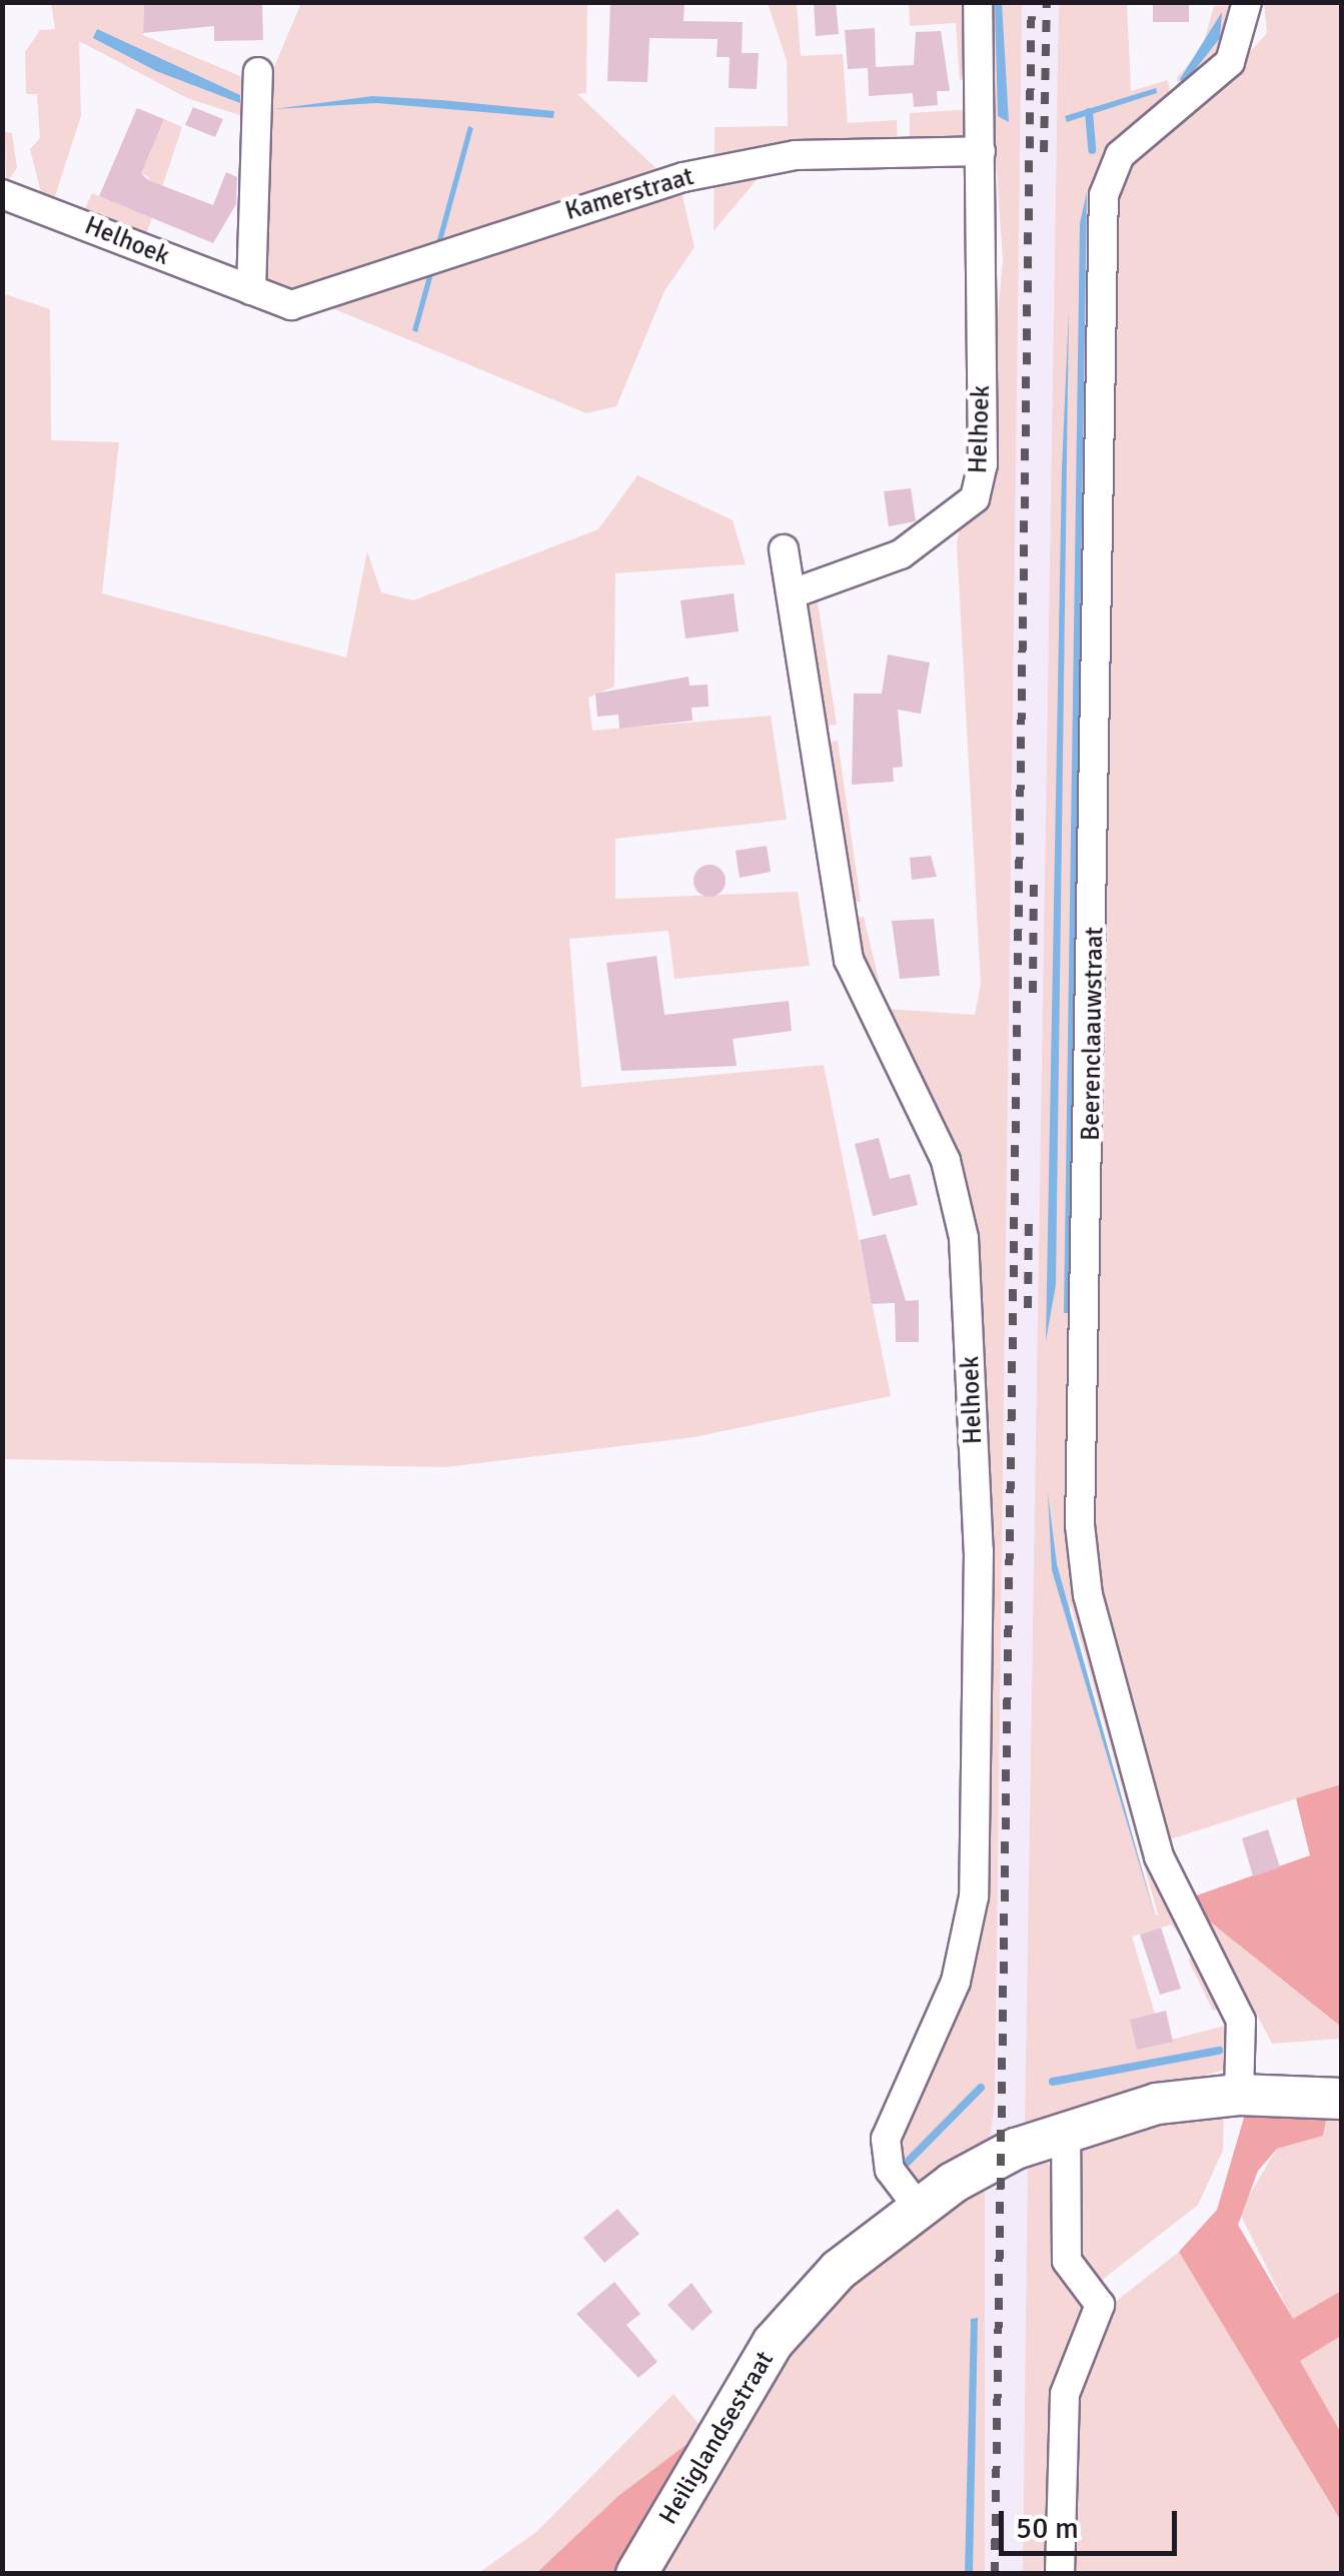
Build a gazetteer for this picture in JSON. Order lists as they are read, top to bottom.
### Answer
{
  "streets": {
    "street": [
      "Kamerstraat",
      "Helhoek",
      "Beerenclaauwstraat",
      "Heiliglandsestraat"
    ]
  },
  "crossings": [
    ["Kamerstraat", "Helhoek"],
    ["Helhoek", "Heiliglandsestraat"],
    ["Beerenclaauwstraat", "Heiliglandsestraat"]
  ],
  "scale_bar": "50 m"
}
